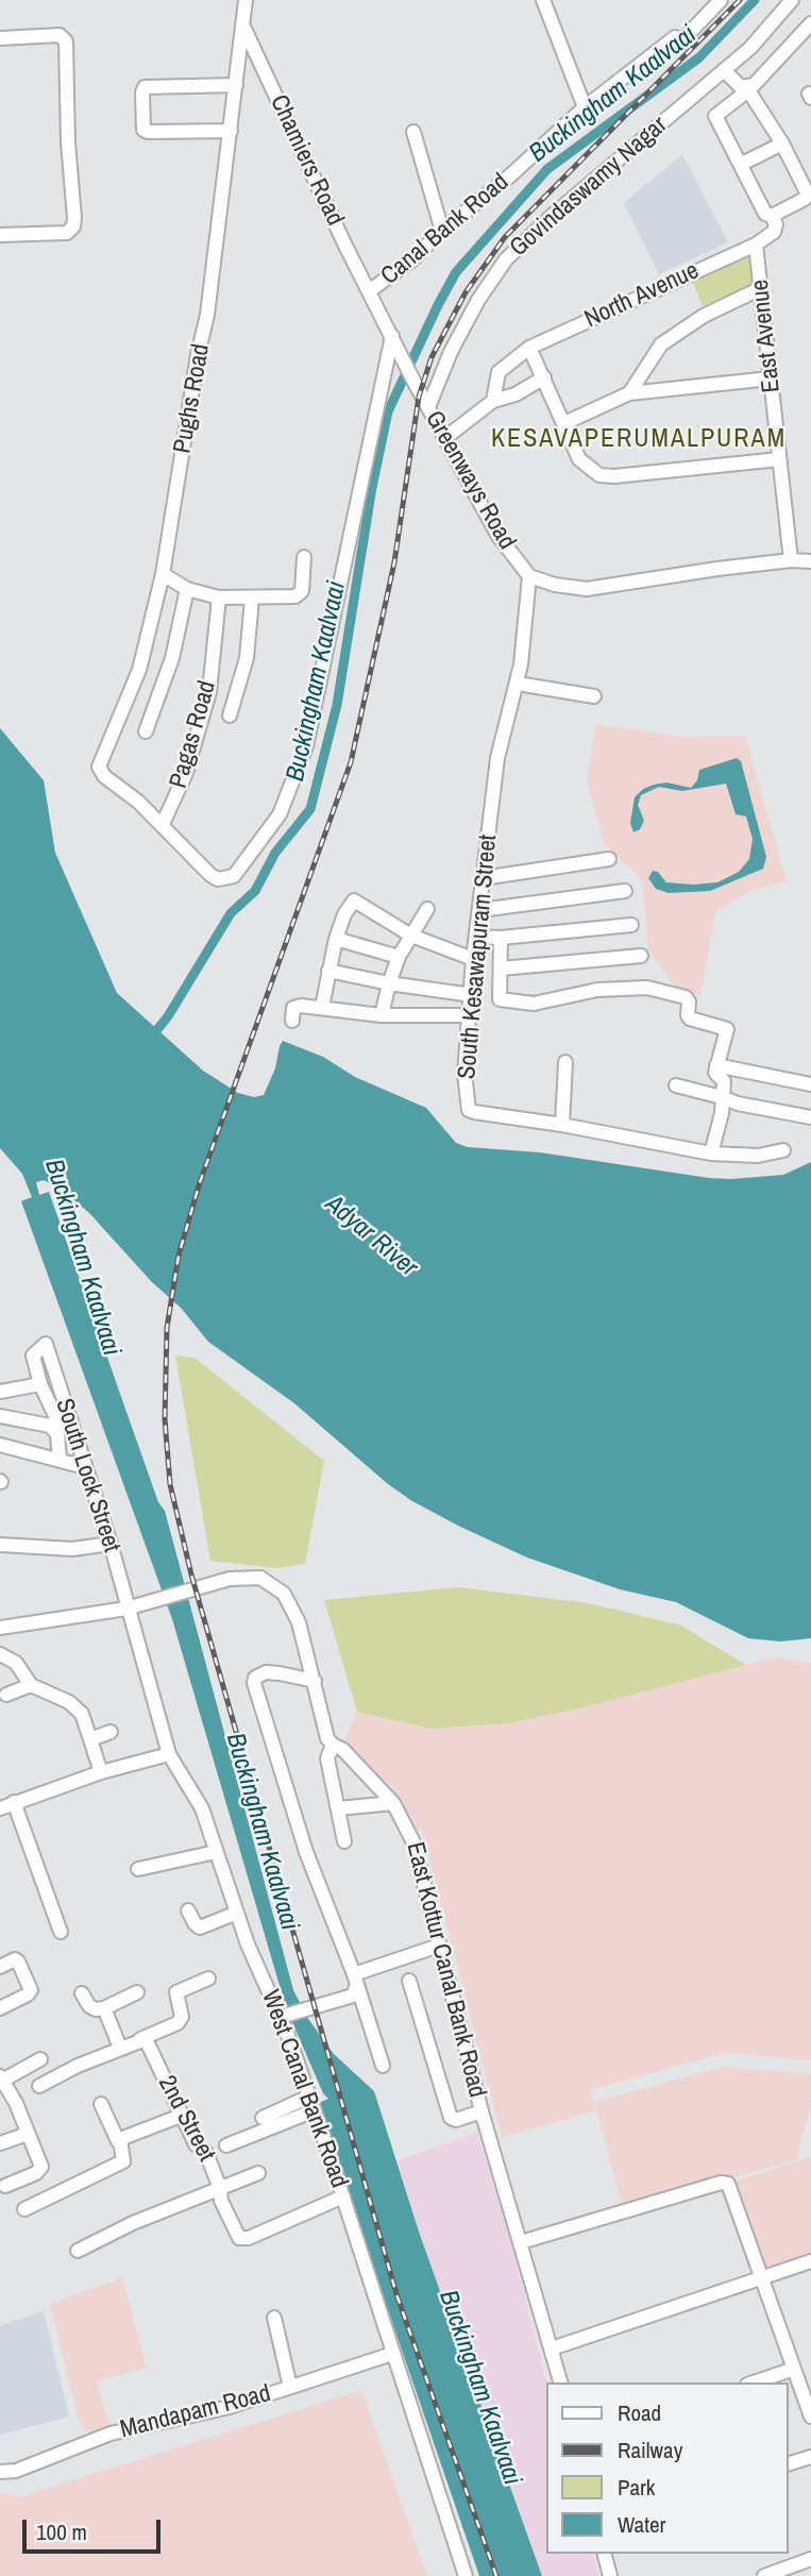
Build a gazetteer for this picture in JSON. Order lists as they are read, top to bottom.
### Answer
{
  "streets": {
    "street": [
      "Chamiers Road",
      "Govindaswamy Nagar",
      "Canal Bank Road",
      "North Avenue",
      "East Avenue",
      "Pughs Road",
      "Greenways Road",
      "Pagas Road",
      "South Kesawapuram Street",
      "South Lock Street",
      "East Kottur Canal Bank Road",
      "West Canal Bank Road",
      "2nd Street",
      "Mandapam Road"
    ]
  },
  "crossings": [
    ["Chamiers Road", "Canal Bank Road"],
    ["Chamiers Road", "Pughs Road"],
    ["Chamiers Road", "Greenways Road"],
    ["Govindaswamy Nagar", "Greenways Road"],
    ["Canal Bank Road", "Greenways Road"],
    ["North Avenue", "East Avenue"],
    ["East Avenue", "Greenways Road"],
    ["Pughs Road", "Pagas Road"],
    ["Greenways Road", "South Kesawapuram Street"],
    ["South Lock Street", "West Canal Bank Road"],
    ["West Canal Bank Road", "2nd Street"],
    ["West Canal Bank Road", "Mandapam Road"]
  ],
  "districts": ["KESAVAPERUMALPURAM"],
  "water": ["Buckingham Kaalvaai", "Adyar River"],
  "legend": [
    "Road",
    "Railway",
    "Park",
    "Water"
  ],
  "scale_bar": "100 m"
}
